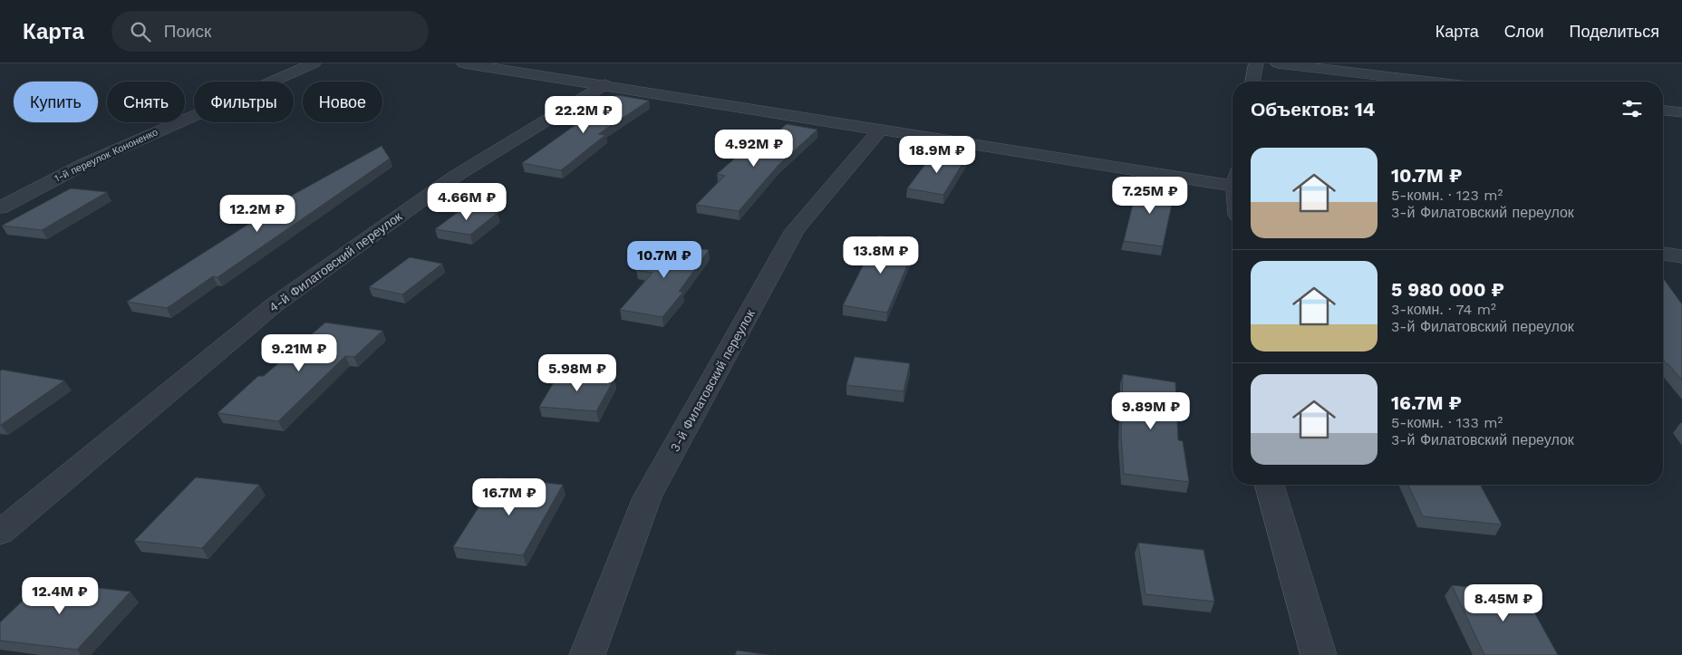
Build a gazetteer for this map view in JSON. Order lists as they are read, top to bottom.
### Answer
{
  "streets": {
    "street": ["1-й переулок Кононенко", "4-й Филатовский переулок", "3-й Филатовский переулок"]
  },
  "page": {
    "header": "Карта",
    "search": "Поиск",
    "nav": ["Карта", "Слои", "Поделиться"],
    "chip": [
      "Купить",
      "Снять",
      "Фильтры",
      "Новое"
    ],
    "heading": "Объектов: 14",
    "price": [
      "22.2M ₽",
      "4.92M ₽",
      "18.9M ₽",
      "7.25M ₽",
      "4.66M ₽",
      "12.2M ₽",
      "13.8M ₽",
      "10.7M ₽",
      "9.21M ₽",
      "5.98M ₽",
      "9.89M ₽",
      "16.7M ₽",
      "12.4M ₽",
      "8.45M ₽"
    ],
    "list": [
      {
        "name": "10.7M ₽",
        "note": "5-комн. · 123 m² · 3-й Филатовский переулок"
      },
      {
        "name": "5 980 000 ₽",
        "note": "3-комн. · 74 m² · 3-й Филатовский переулок"
      },
      {
        "name": "16.7M ₽",
        "note": "5-комн. · 133 m² · 3-й Филатовский переулок"
      }
    ]
  }
}
